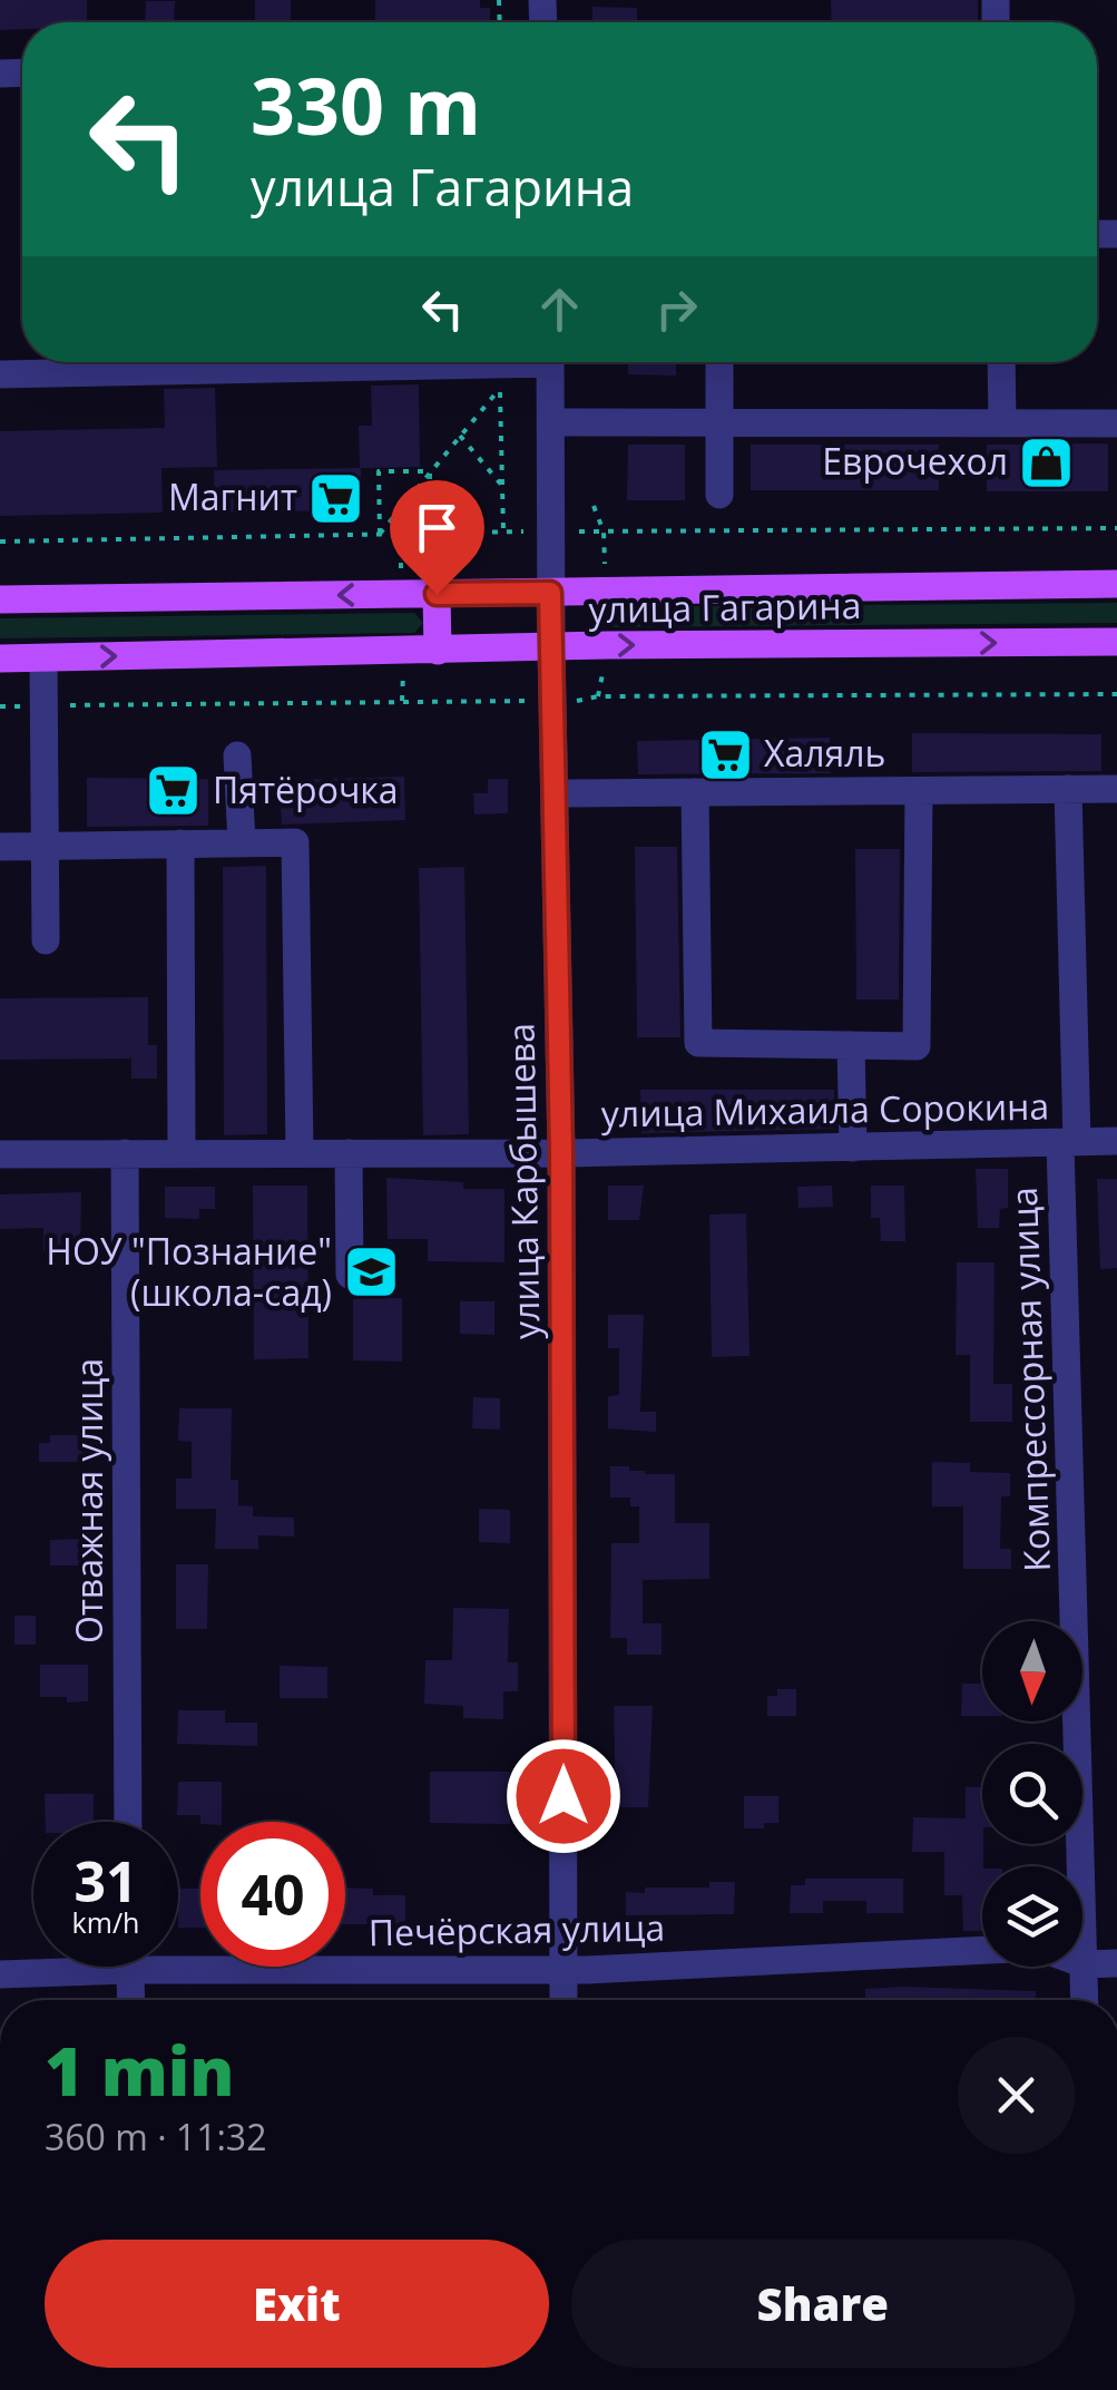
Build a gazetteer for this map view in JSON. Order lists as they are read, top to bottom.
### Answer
{
  "streets": {
    "main road": ["улица Гагарина"],
    "street": [
      "улица Михаила Сорокина",
      "улица Карбышева",
      "Компрессорная улица",
      "Отважная улица",
      "Печёрская улица"
    ]
  },
  "crossings": [
    ["улица Гагарина", "улица Карбышева"],
    ["улица Михаила Сорокина", "улица Карбышева"],
    ["улица Михаила Сорокина", "Компрессорная улица"],
    ["улица Михаила Сорокина", "Отважная улица"],
    ["улица Карбышева", "Печёрская улица"],
    ["Компрессорная улица", "Печёрская улица"]
  ],
  "places": {
    "shop": ["Еврочехол"],
    "supermarket": ["Магнит", "Халяль", "Пятёрочка"],
    "school or university": ["НОУ \"Познание\" (школа-сад)"]
  },
  "north": "bottom",
  "page": {
    "turn": ["330 m", "улица Гагарина"],
    "speed": "31 km/h",
    "limit": "40",
    "heading": ["1 min", "360 m · 11:32"],
    "buttons": ["Exit", "Share"]
  }
}
